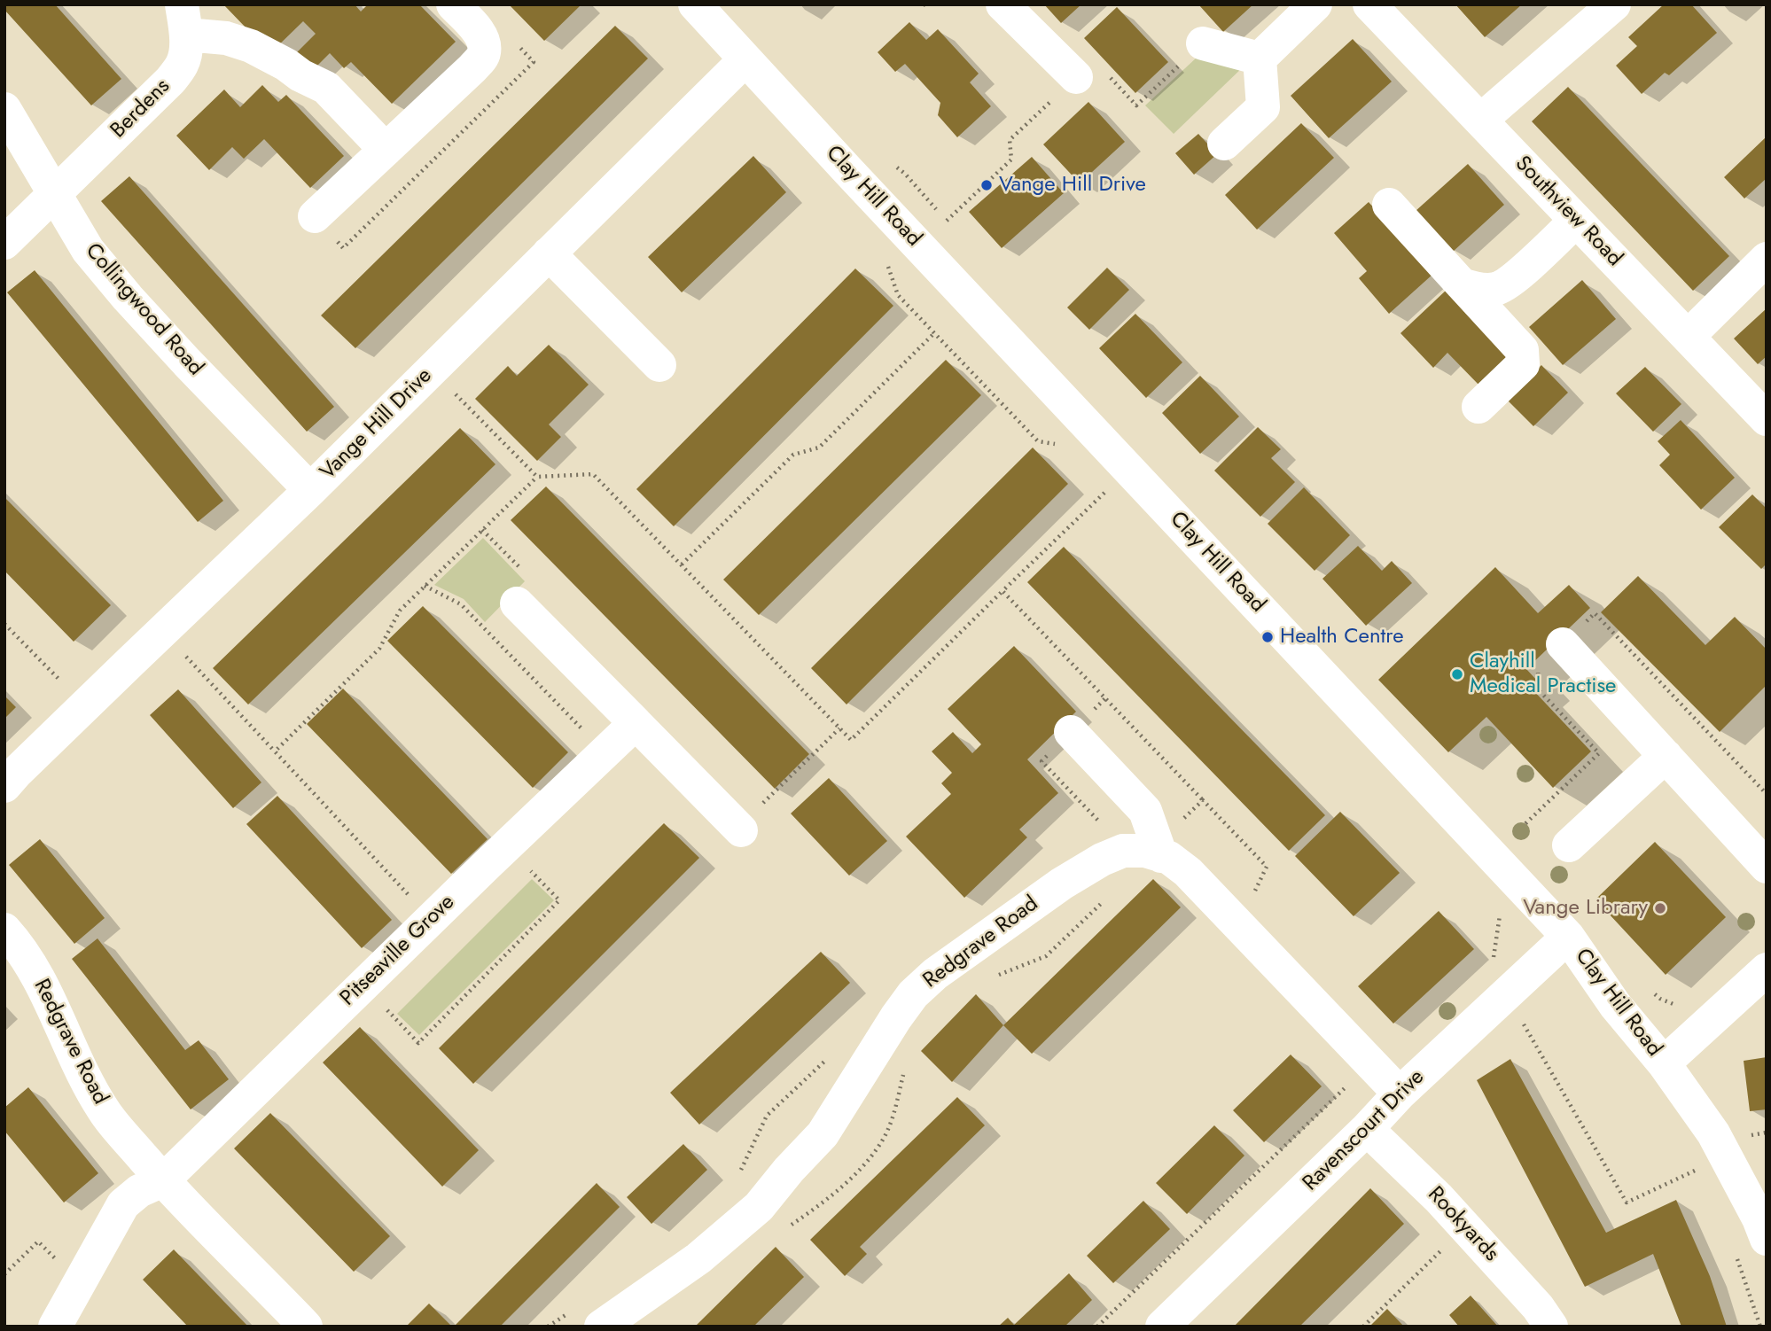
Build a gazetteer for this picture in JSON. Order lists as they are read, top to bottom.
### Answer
{
  "streets": {
    "street": [
      "Berdens",
      "Clay Hill Road",
      "Southview Road",
      "Collingwood Road",
      "Vange Hill Drive",
      "Redgrave Road",
      "Pitseaville Grove",
      "Ravenscourt Drive",
      "Rookyards"
    ]
  },
  "crossings": [
    ["Berdens", "Collingwood Road"],
    ["Clay Hill Road", "Vange Hill Drive"],
    ["Clay Hill Road", "Ravenscourt Drive"],
    ["Collingwood Road", "Vange Hill Drive"],
    ["Redgrave Road", "Pitseaville Grove"],
    ["Redgrave Road", "Ravenscourt Drive"],
    ["Ravenscourt Drive", "Rookyards"]
  ],
  "places": [
    "Vange Hill Drive",
    "Health Centre",
    "Clayhill Medical Practise",
    "Vange Library"
  ]
}
